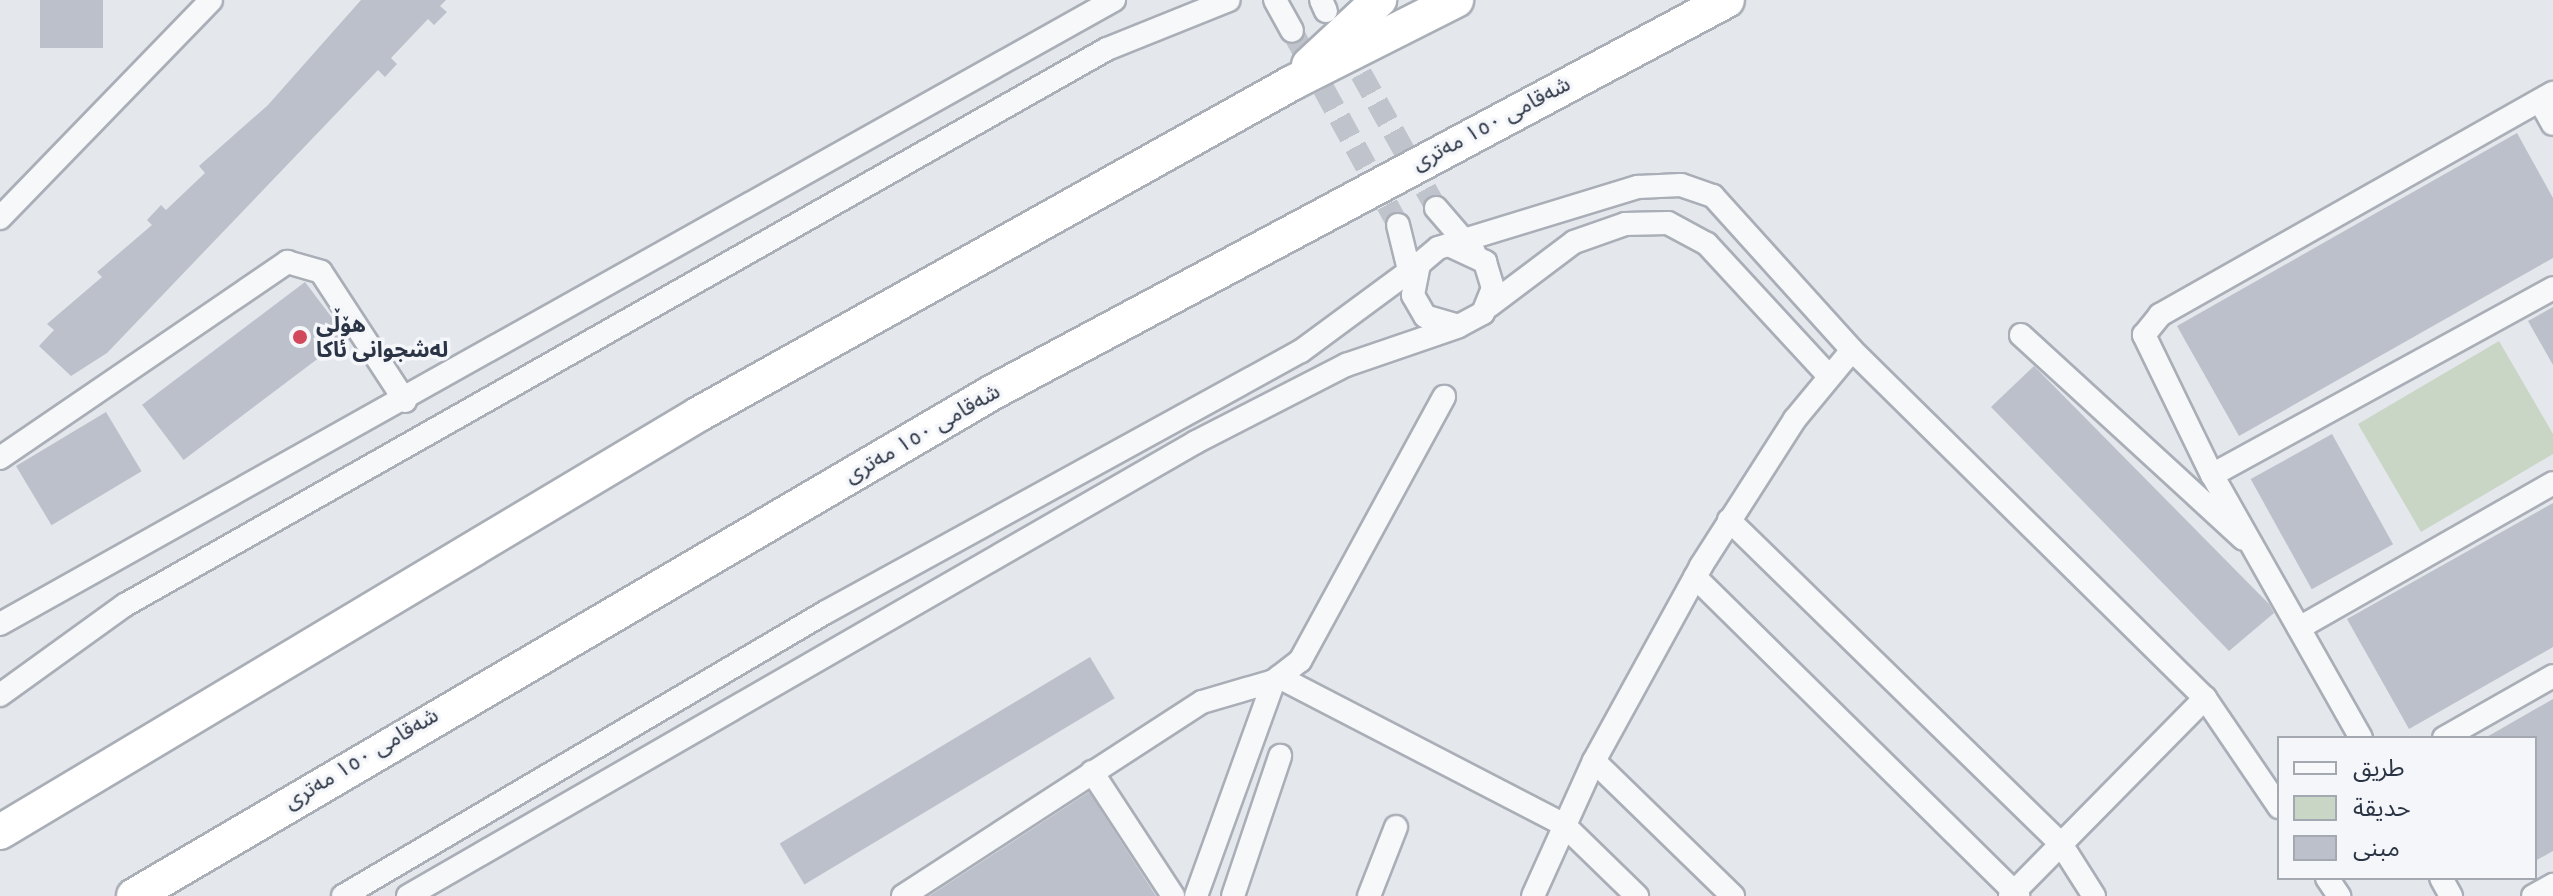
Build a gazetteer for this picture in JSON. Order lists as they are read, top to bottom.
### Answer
{
  "streets": {
    "highway": ["شەقامی ١٥٠ مەتری"]
  },
  "places": ["هۆڵی لەشجوانی ئاکا"],
  "legend": ["طريق", "حديقة", "مبنى"]
}
